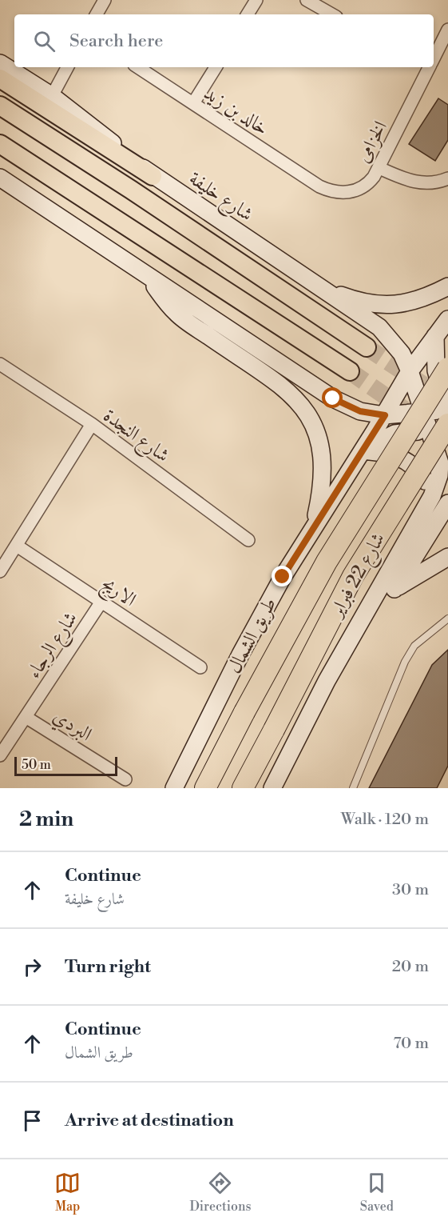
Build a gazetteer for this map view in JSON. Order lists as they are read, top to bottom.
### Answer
{
  "streets": {
    "highway": ["شارع 22 فبراير"],
    "main road": ["شارع خليفة", "طريق الشمال"],
    "street": [
      "خالد بن زيد",
      "الخزامى",
      "شارع النجدة",
      "الاريج",
      "شارع الرجاء",
      "البردي"
    ]
  },
  "crossings": [
    ["خالد بن زيد", "الخزامى"],
    ["شارع خليفة", "طريق الشمال"],
    ["الاريج", "شارع الرجاء"],
    ["شارع الرجاء", "البردي"]
  ],
  "scale_bar": "50 m",
  "page": {
    "search": "Search here",
    "scale": "50 m",
    "heading": ["2 min", "Walk · 120 m"],
    "list": [
      ["Continue", "شارع خليفة", "30 m"],
      ["Turn right", "20 m"],
      ["Continue", "طريق الشمال", "70 m"],
      "Arrive at destination"
    ],
    "nav": ["Map", "Directions", "Saved"]
  }
}
